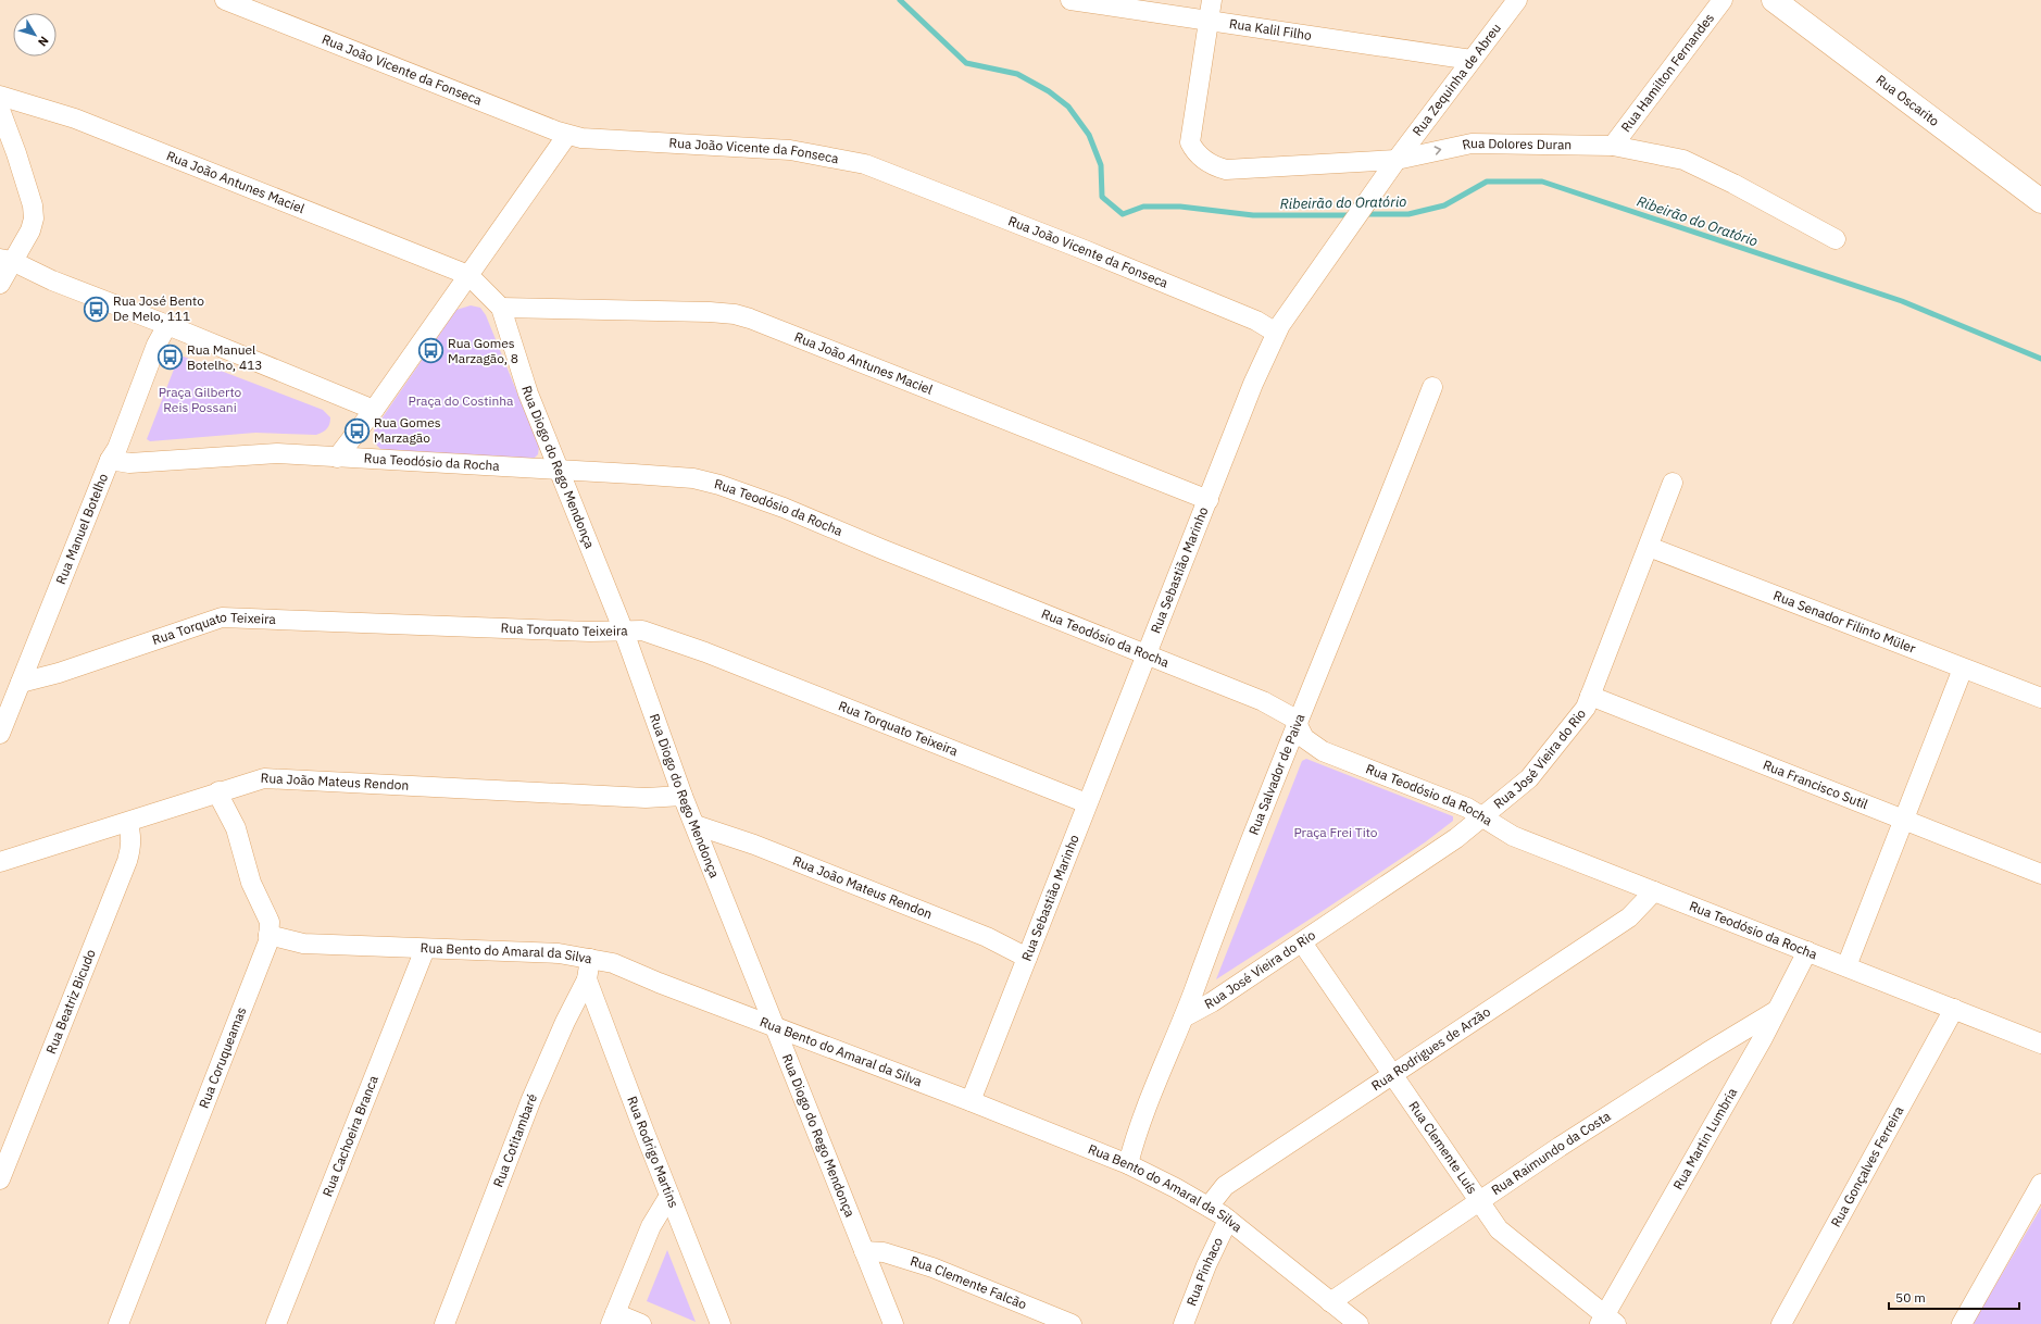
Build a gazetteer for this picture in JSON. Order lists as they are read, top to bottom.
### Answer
{
  "streets": {
    "main road": ["Rua Oscarito"],
    "street": [
      "Rua Kalil Filho",
      "Rua João Vicente da Fonseca",
      "Rua Hamilton Fernandes",
      "Rua Zequinha de Abreu",
      "Rua Dolores Duran",
      "Rua João Antunes Maciel",
      "Rua Teodósio da Rocha",
      "Rua Diogo do Rego Mendonça",
      "Rua Manuel Botelho",
      "Rua Sebastião Marinho",
      "Rua Senador Filinto Müler",
      "Rua Torquato Teixeira",
      "Rua José Vieira do Rio",
      "Rua Salvador de Paiva",
      "Rua João Mateus Rendon",
      "Rua Francisco Sutil",
      "Rua Bento do Amaral da Silva",
      "Rua Beatriz Bicudo",
      "Rua Rodrigues de Arzão",
      "Rua Coruqueamas",
      "Rua Cachoeira Branca",
      "Rua Martin Lumbria",
      "Rua Cotitambaré",
      "Rua Clemente Luís",
      "Rua Rodrigo Martins",
      "Rua Raimundo da Costa",
      "Rua Gonçalves Ferreira",
      "Rua Pinhaco",
      "Rua Clemente Falcão"
    ]
  },
  "crossings": [
    ["Rua Kalil Filho", "Rua Zequinha de Abreu"],
    ["Rua Kalil Filho", "Rua Dolores Duran"],
    ["Rua João Vicente da Fonseca", "Rua Sebastião Marinho"],
    ["Rua Hamilton Fernandes", "Rua Dolores Duran"],
    ["Rua Zequinha de Abreu", "Rua Dolores Duran"],
    ["Rua Zequinha de Abreu", "Rua Sebastião Marinho"],
    ["Rua Dolores Duran", "Rua Sebastião Marinho"],
    ["Rua João Antunes Maciel", "Rua Diogo do Rego Mendonça"],
    ["Rua João Antunes Maciel", "Rua Sebastião Marinho"],
    ["Rua Teodósio da Rocha", "Rua Diogo do Rego Mendonça"],
    ["Rua Teodósio da Rocha", "Rua Manuel Botelho"],
    ["Rua Teodósio da Rocha", "Rua Sebastião Marinho"],
    ["Rua Teodósio da Rocha", "Rua José Vieira do Rio"],
    ["Rua Teodósio da Rocha", "Rua Salvador de Paiva"],
    ["Rua Teodósio da Rocha", "Rua Rodrigues de Arzão"],
    ["Rua Teodósio da Rocha", "Rua Martin Lumbria"],
    ["Rua Teodósio da Rocha", "Rua Gonçalves Ferreira"],
    ["Rua Diogo do Rego Mendonça", "Rua Torquato Teixeira"],
    ["Rua Diogo do Rego Mendonça", "Rua João Mateus Rendon"],
    ["Rua Diogo do Rego Mendonça", "Rua Bento do Amaral da Silva"],
    ["Rua Diogo do Rego Mendonça", "Rua Clemente Falcão"],
    ["Rua Manuel Botelho", "Rua Torquato Teixeira"],
    ["Rua Sebastião Marinho", "Rua Torquato Teixeira"],
    ["Rua Sebastião Marinho", "Rua João Mateus Rendon"],
    ["Rua Sebastião Marinho", "Rua Bento do Amaral da Silva"],
    ["Rua Senador Filinto Müler", "Rua José Vieira do Rio"],
    ["Rua José Vieira do Rio", "Rua Salvador de Paiva"],
    ["Rua José Vieira do Rio", "Rua Francisco Sutil"],
    ["Rua José Vieira do Rio", "Rua Clemente Luís"],
    ["Rua Salvador de Paiva", "Rua Bento do Amaral da Silva"],
    ["Rua João Mateus Rendon", "Rua Beatriz Bicudo"],
    ["Rua João Mateus Rendon", "Rua Coruqueamas"],
    ["Rua Bento do Amaral da Silva", "Rua Rodrigues de Arzão"],
    ["Rua Bento do Amaral da Silva", "Rua Coruqueamas"],
    ["Rua Bento do Amaral da Silva", "Rua Cachoeira Branca"],
    ["Rua Bento do Amaral da Silva", "Rua Cotitambaré"],
    ["Rua Bento do Amaral da Silva", "Rua Raimundo da Costa"],
    ["Rua Bento do Amaral da Silva", "Rua Pinhaco"],
    ["Rua Rodrigues de Arzão", "Rua Clemente Luís"],
    ["Rua Martin Lumbria", "Rua Clemente Luís"],
    ["Rua Martin Lumbria", "Rua Raimundo da Costa"],
    ["Rua Cotitambaré", "Rua Rodrigo Martins"],
    ["Rua Clemente Luís", "Rua Raimundo da Costa"]
  ],
  "water": ["Ribeirão do Oratório"],
  "parks": ["Praça Gilberto Reis Possani", "Praça do Costinha", "Praça Frei Tito"],
  "places": {
    "bus stop": [
      "Rua José Bento De Melo, 111",
      "Rua Gomes Marzagão, 8",
      "Rua Manuel Botelho, 413",
      "Rua Gomes Marzagão"
    ]
  },
  "scale_bar": "50 m",
  "north": "bottom right"
}
